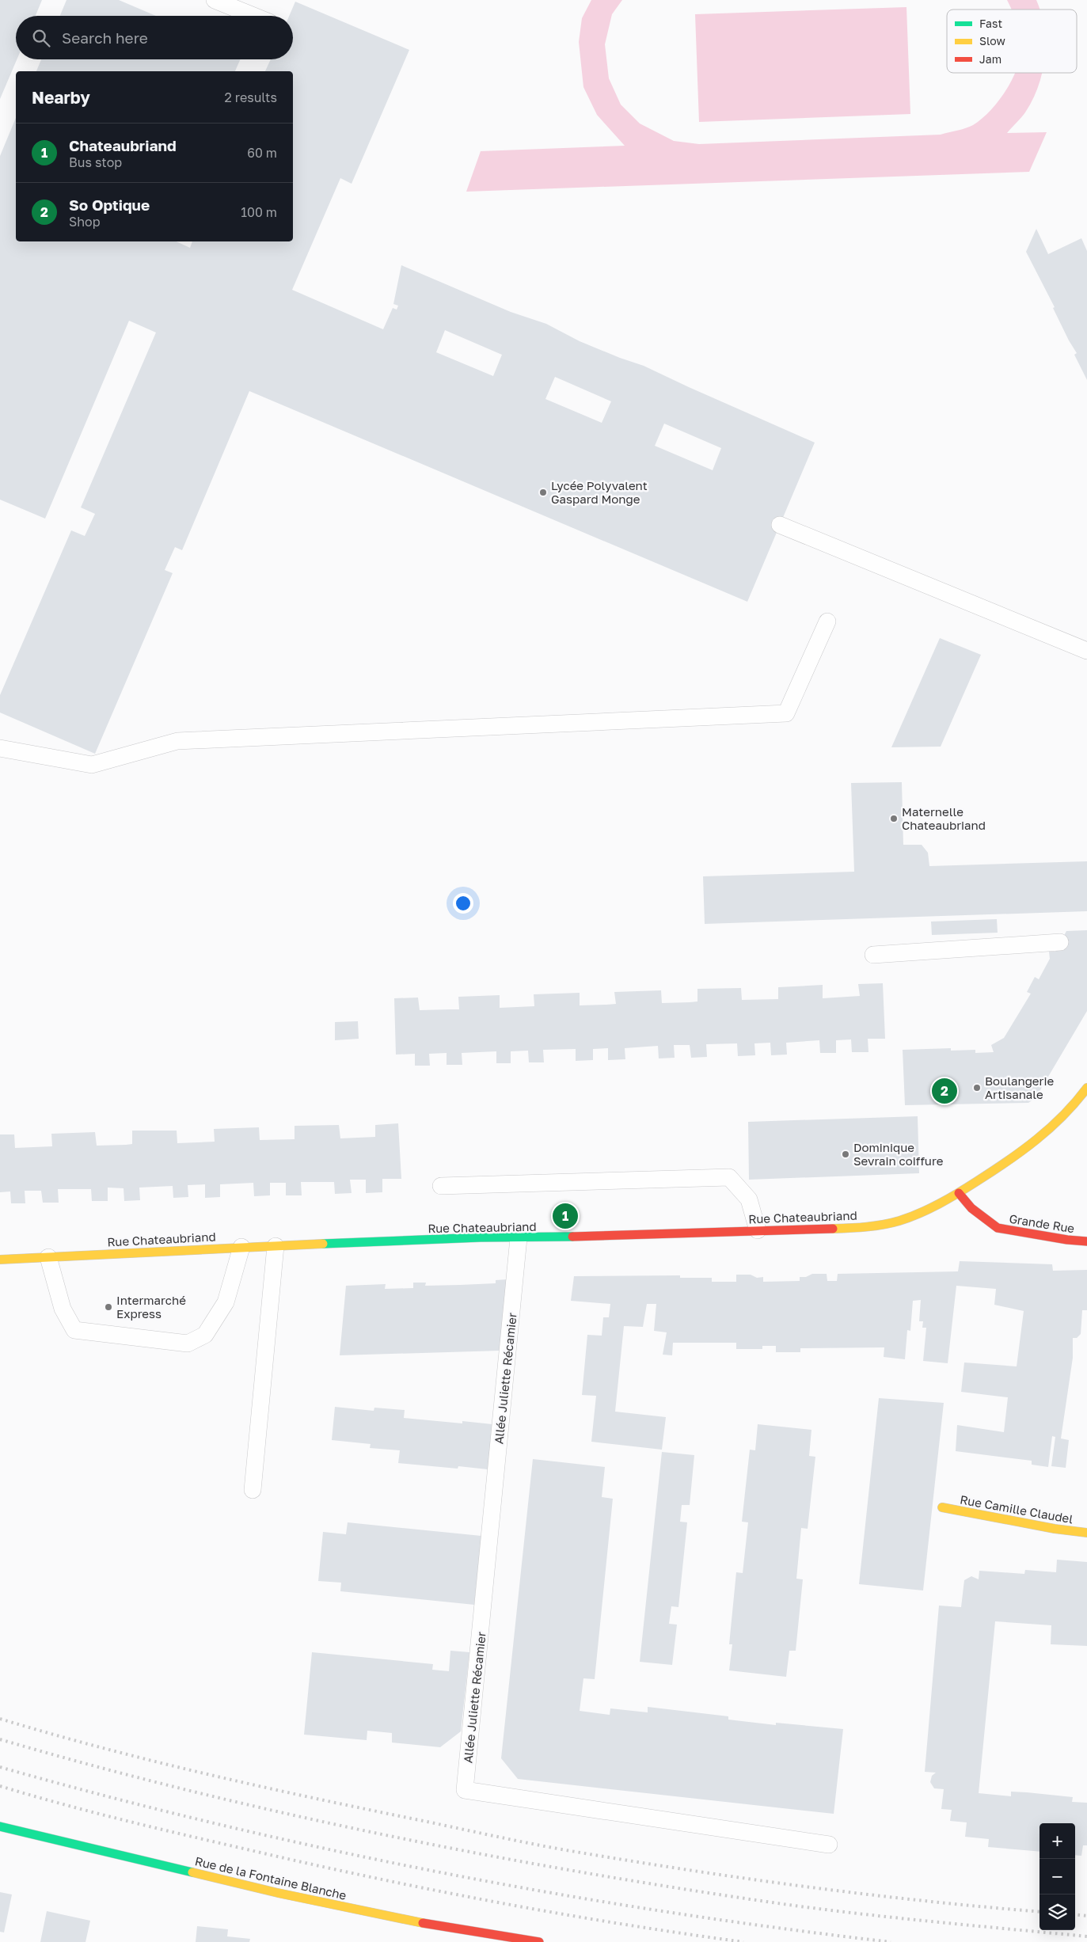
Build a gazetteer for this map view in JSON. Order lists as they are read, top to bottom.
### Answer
{
  "streets": {
    "street": [
      "Rue Chateaubriand",
      "Grande Rue",
      "Rue Camille Claudel",
      "Rue de la Fontaine Blanche"
    ],
    "lane": ["Allée Juliette Récamier"]
  },
  "crossings": [
    ["Rue Chateaubriand", "Grande Rue"],
    ["Rue Chateaubriand", "Allée Juliette Récamier"]
  ],
  "places": [
    "Lycée Polyvalent Gaspard Monge",
    "Maternelle Chateaubriand",
    "Boulangerie Artisanale",
    "Dominique Sevrain coiffure",
    "Intermarché Express"
  ],
  "legend": ["Fast", "Slow", "Jam"],
  "page": {
    "search": "Search here",
    "heading": ["Nearby", "2 results"],
    "list": [
      {
        "mark": "1",
        "name": "Chateaubriand",
        "note": "Bus stop",
        "value": "60 m"
      },
      {
        "mark": "2",
        "name": "So Optique",
        "note": "Shop",
        "value": "100 m"
      }
    ],
    "pins": ["2", "1"],
    "map_buttons": ["+", "−"]
  }
}
